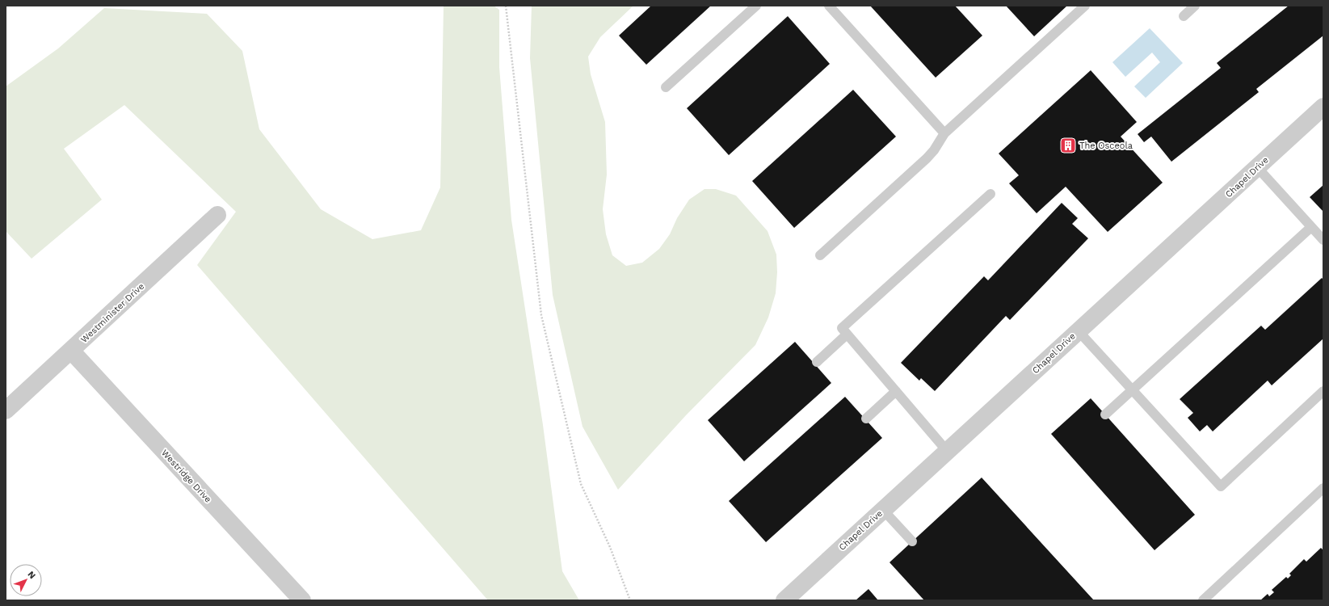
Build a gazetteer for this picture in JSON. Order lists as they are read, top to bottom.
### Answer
{
  "streets": {
    "street": ["Chapel Drive", "Westminister Drive", "Westridge Drive"]
  },
  "crossings": [
    ["Westminister Drive", "Westridge Drive"]
  ],
  "places": {
    "building": ["The Osceola"]
  },
  "north": "top right"
}
